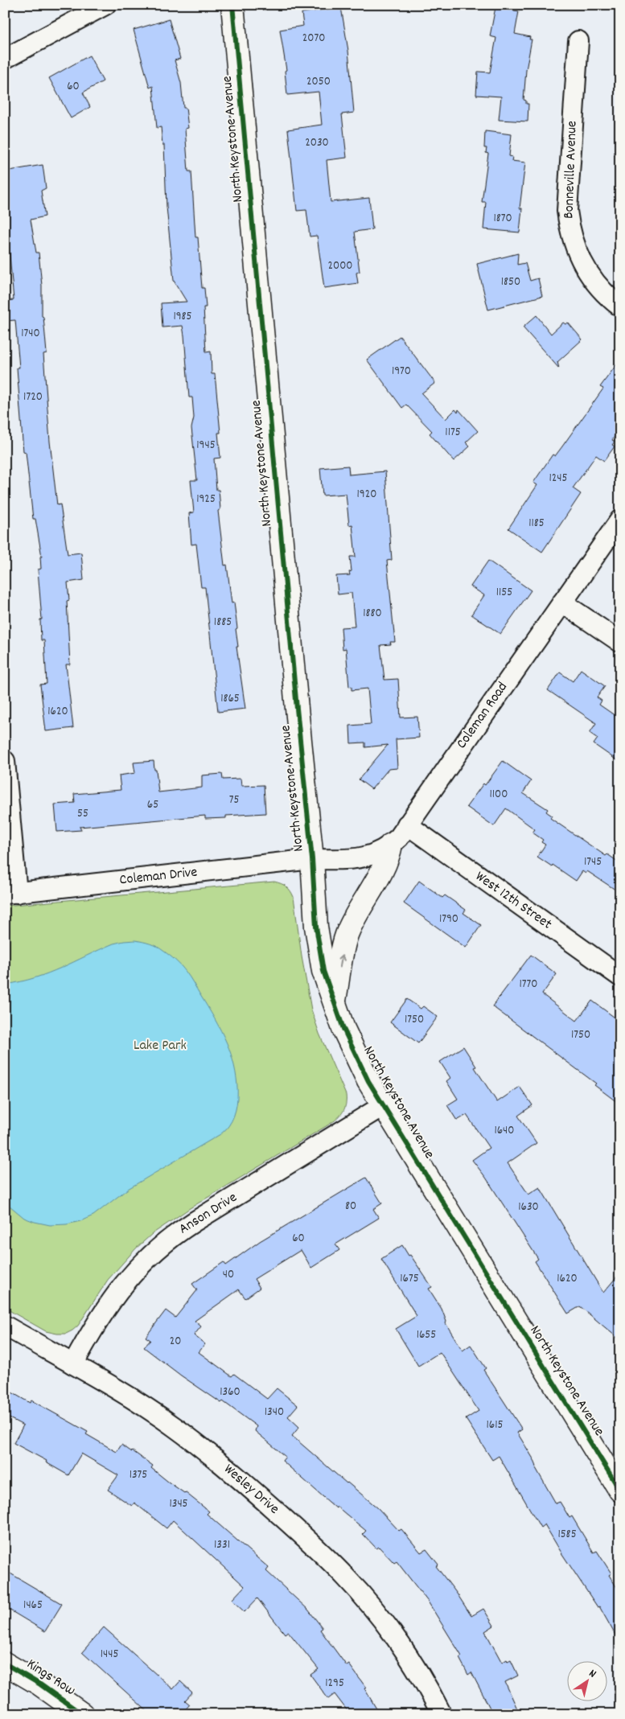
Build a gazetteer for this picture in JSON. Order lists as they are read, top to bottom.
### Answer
{
  "streets": {
    "street": [
      "North Keystone Avenue",
      "Bonneville Avenue",
      "Coleman Road",
      "Coleman Drive",
      "West 12th Street",
      "Anson Drive",
      "Wesley Drive",
      "Kings Row"
    ]
  },
  "crossings": [
    ["North Keystone Avenue", "Coleman Road"],
    ["North Keystone Avenue", "Coleman Drive"],
    ["North Keystone Avenue", "Anson Drive"],
    ["Coleman Road", "Coleman Drive"],
    ["Coleman Road", "West 12th Street"],
    ["Anson Drive", "Wesley Drive"]
  ],
  "parks": ["Lake Park"],
  "house_numbers": [
    "2070",
    "2050",
    "60",
    "2030",
    "1870",
    "2000",
    "1850",
    "1985",
    "1740",
    "1970",
    "1720",
    "1175",
    "1945",
    "1245",
    "1920",
    "1925",
    "1185",
    "1155",
    "1880",
    "1885",
    "1865",
    "1620",
    "1100",
    "75",
    "65",
    "55",
    "1745",
    "1790",
    "1770",
    "1750",
    "1750",
    "1640",
    "80",
    "1630",
    "60",
    "40",
    "1675",
    "1620",
    "1655",
    "20",
    "1360",
    "1340",
    "1615",
    "1375",
    "1345",
    "1585",
    "1331",
    "1465",
    "1445",
    "1295"
  ],
  "north": "top right"
}
